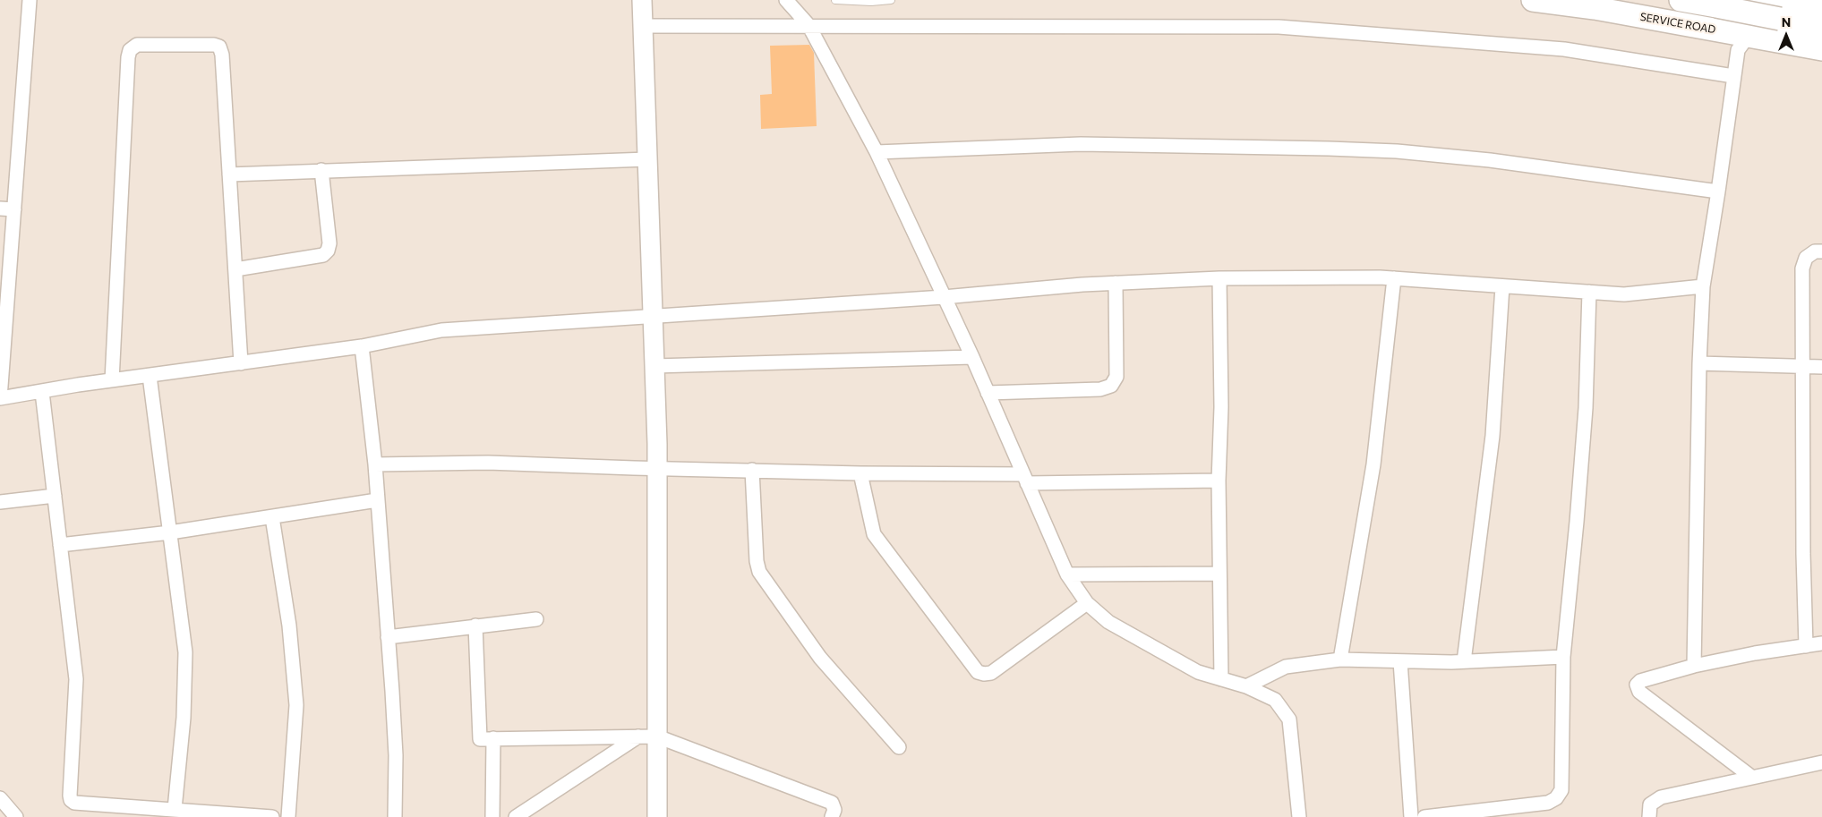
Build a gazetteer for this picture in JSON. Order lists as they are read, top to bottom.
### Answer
{
  "streets": {
    "highway": ["SERVICE ROAD"]
  },
  "north": "top"
}
